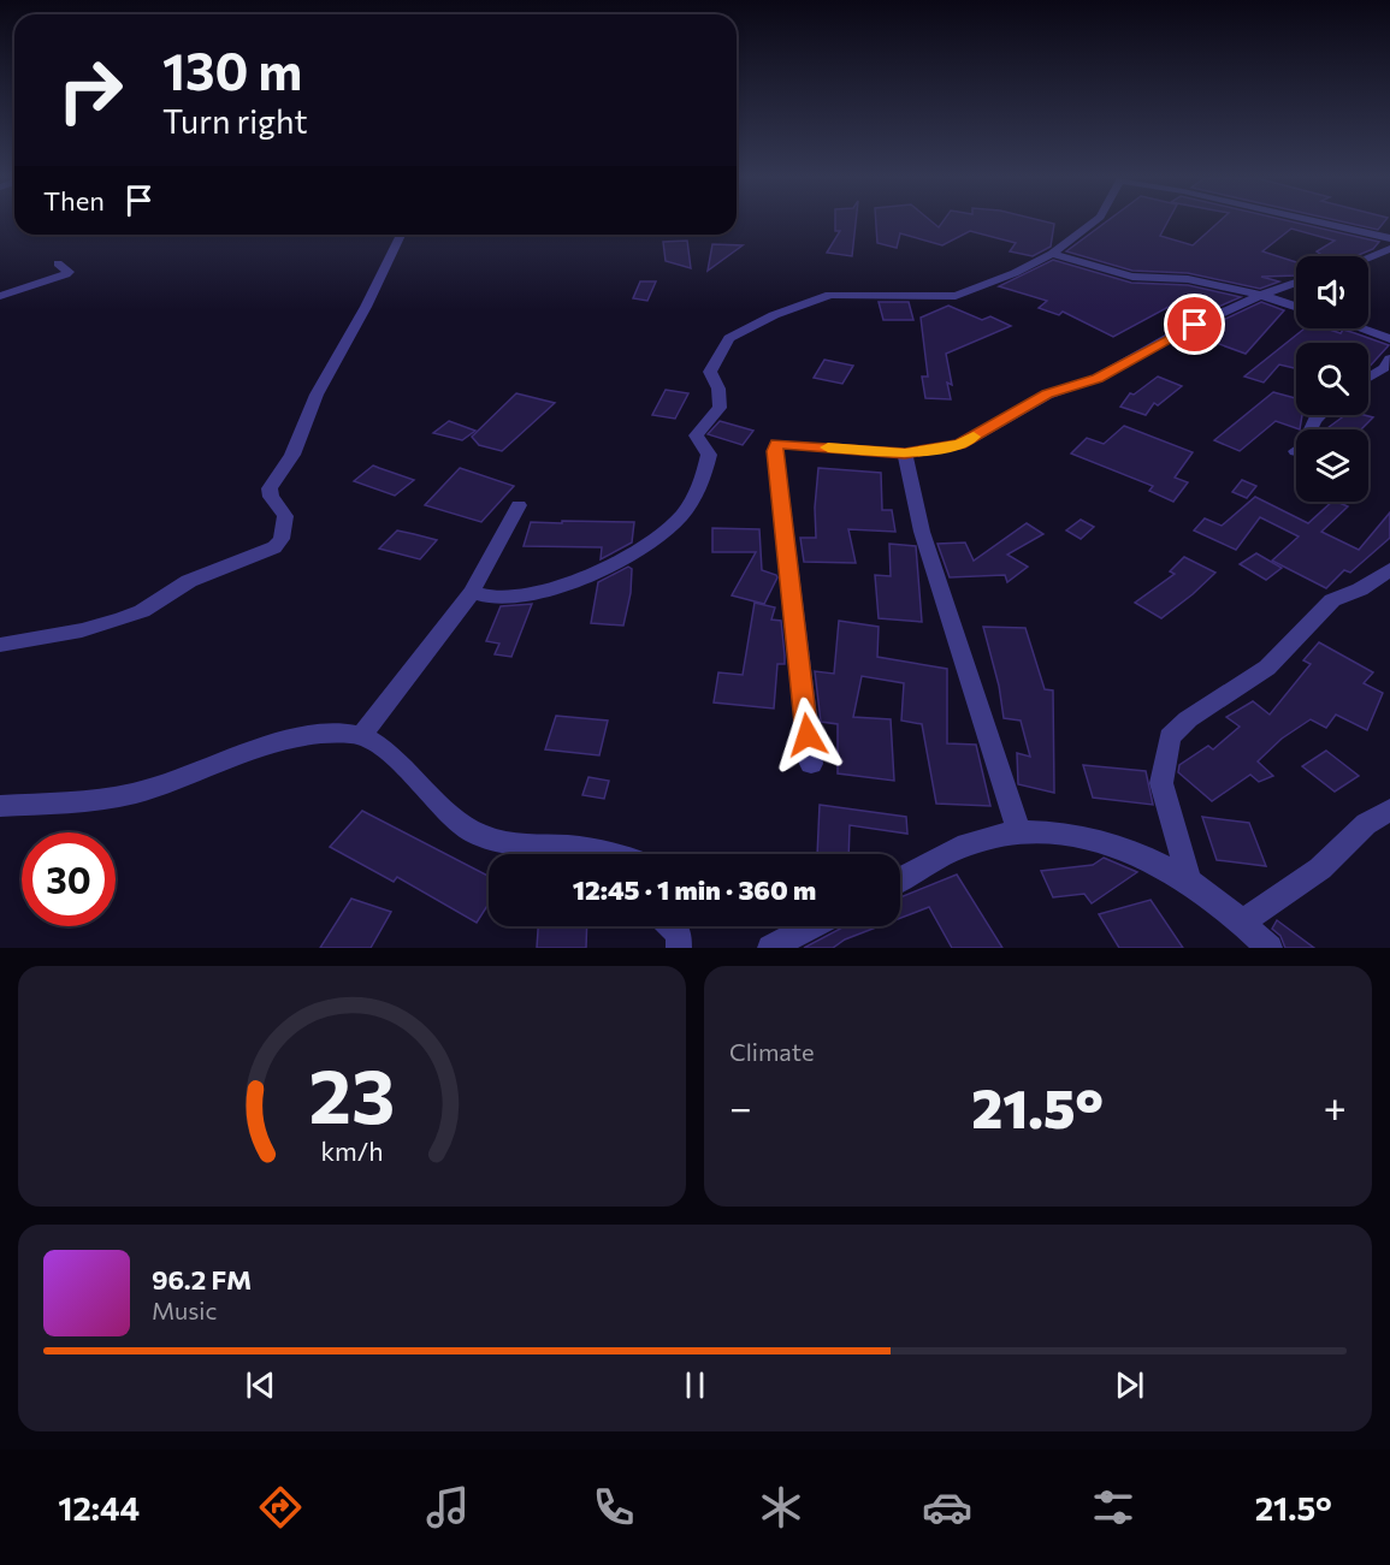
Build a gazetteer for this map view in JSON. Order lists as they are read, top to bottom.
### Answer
{
  "page": {
    "turn": ["130 m", "Turn right"],
    "then": "Then",
    "limit": "30",
    "trip": "12:45 · 1 min · 360 m",
    "tile": "Climate",
    "heat": ["−", "21.5°", "+"],
    "song": ["96.2 FM", "Music"],
    "tabs": ["12:44", "21.5°"],
    "gauge": ["23", "km/h"]
  }
}
